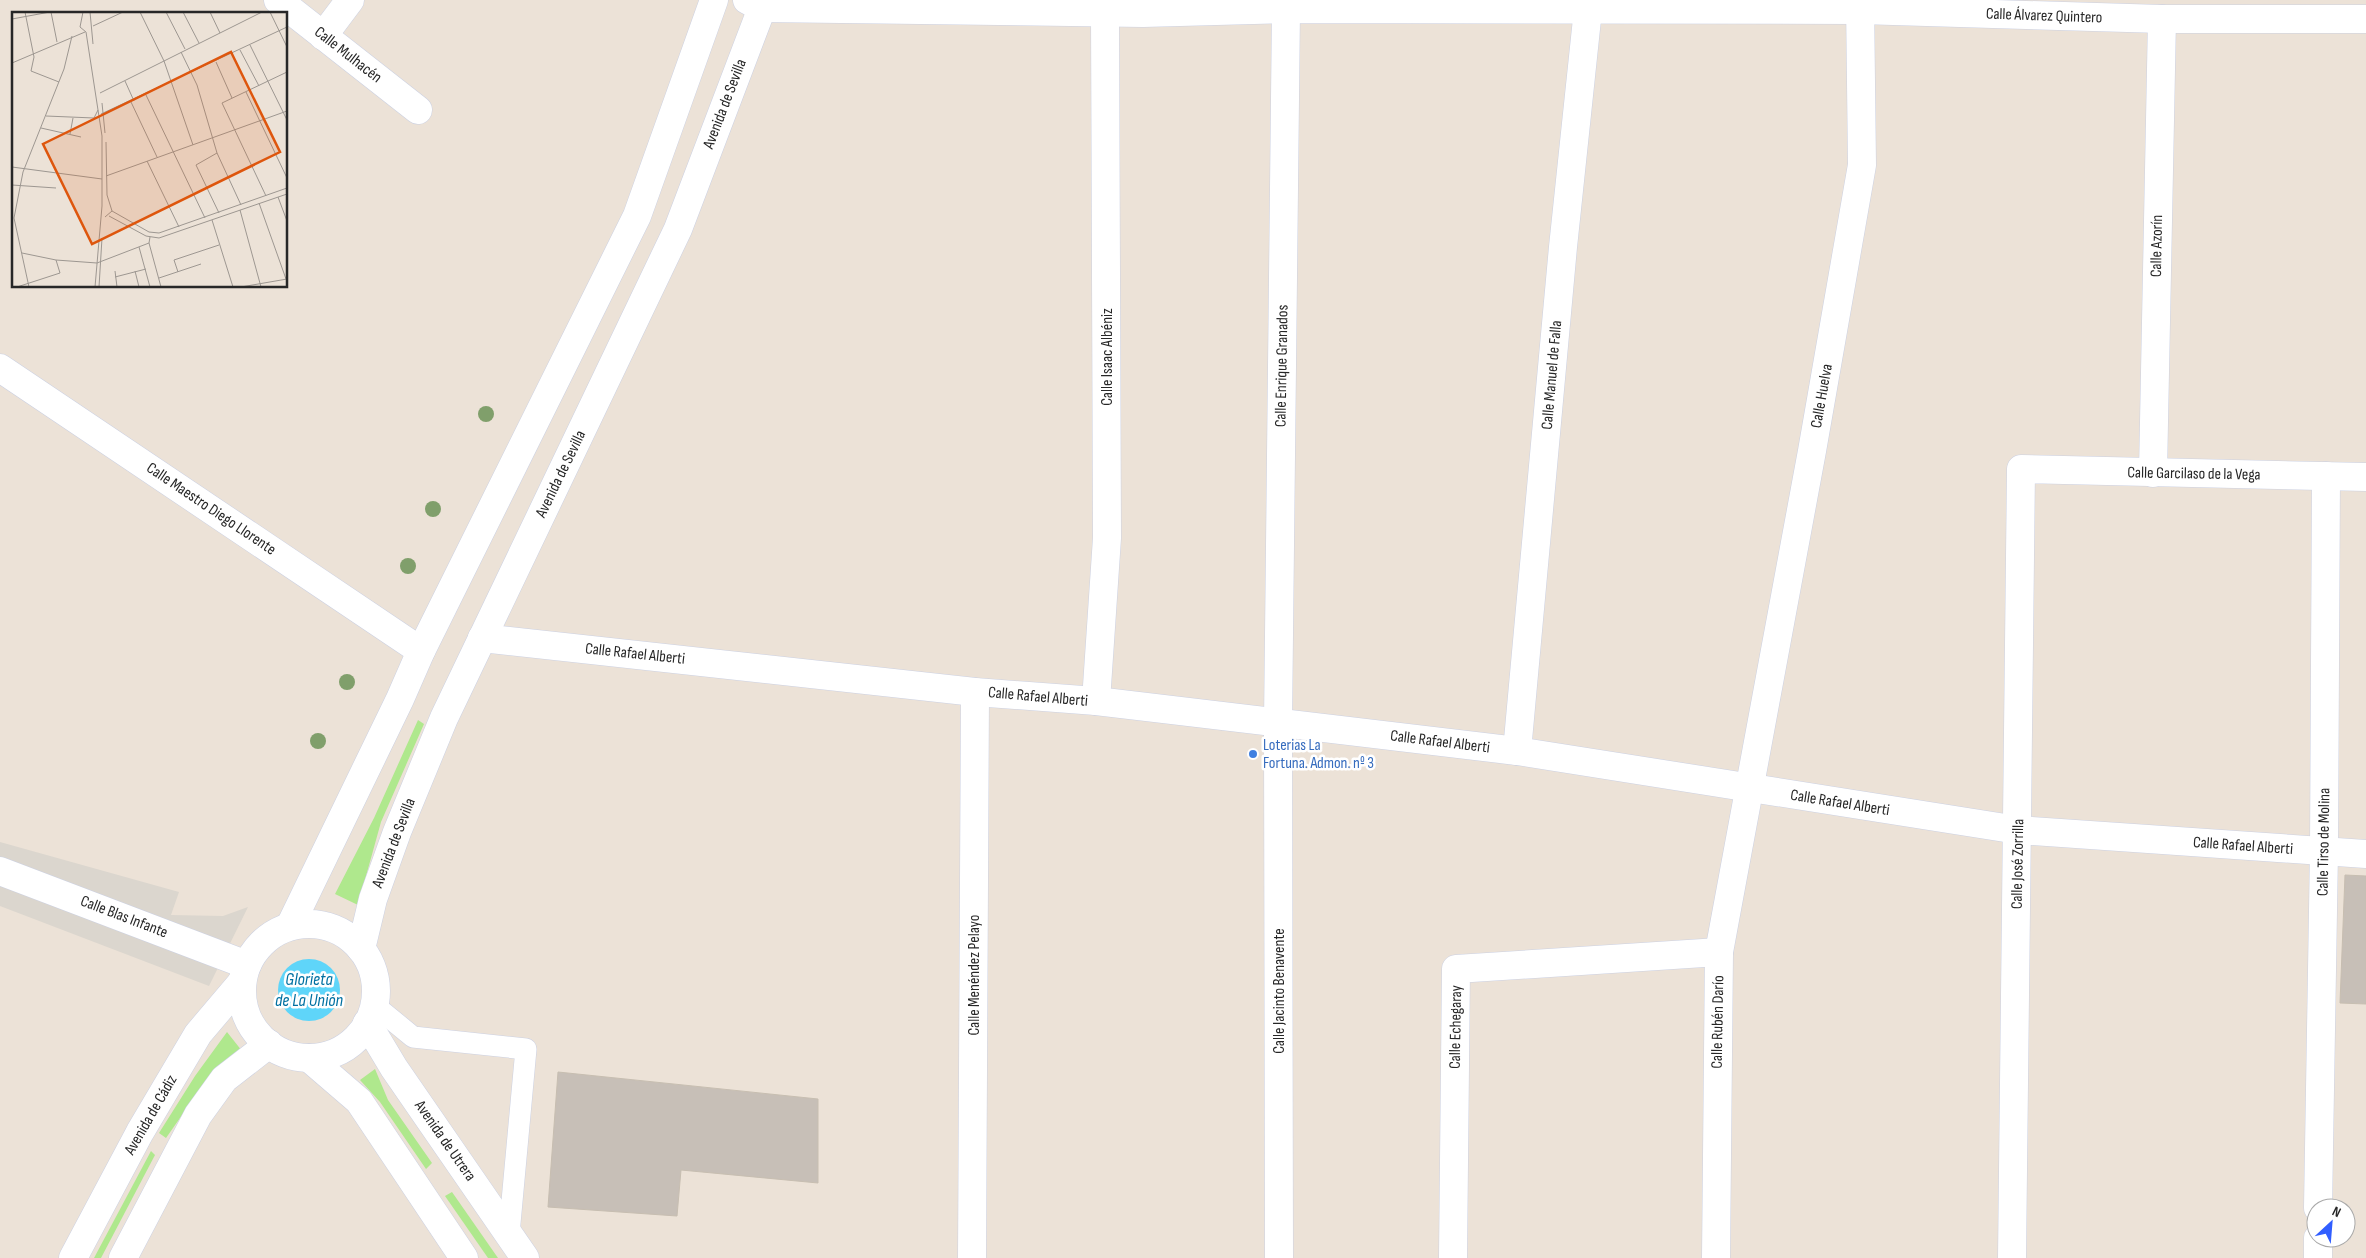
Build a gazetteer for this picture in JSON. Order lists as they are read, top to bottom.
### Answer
{
  "streets": {
    "street": [
      "Calle Álvarez Quintero",
      "Calle Mulhacén",
      "Avenida de Sevilla",
      "Calle Azorín",
      "Calle Isaac Albéniz",
      "Calle Enrique Granados",
      "Calle Manuel de Falla",
      "Calle Huelva",
      "Calle Garcilaso de la Vega",
      "Calle Maestro Diego Llorente",
      "Calle Rafael Alberti",
      "Calle Tirso de Molina",
      "Calle José Zorrilla",
      "Calle Blas Infante",
      "Calle Menéndez Pelayo",
      "Calle Jacinto Benavente",
      "Calle Rubén Darío",
      "Calle Echegaray",
      "Avenida de Cádiz",
      "Avenida de Utrera"
    ]
  },
  "crossings": [
    ["Calle Álvarez Quintero", "Avenida de Sevilla"],
    ["Calle Álvarez Quintero", "Calle Azorín"],
    ["Calle Álvarez Quintero", "Calle Isaac Albéniz"],
    ["Calle Álvarez Quintero", "Calle Enrique Granados"],
    ["Calle Álvarez Quintero", "Calle Manuel de Falla"],
    ["Calle Álvarez Quintero", "Calle Huelva"],
    ["Avenida de Sevilla", "Calle Rafael Alberti"],
    ["Avenida de Sevilla", "Calle Blas Infante"],
    ["Avenida de Sevilla", "Avenida de Cádiz"],
    ["Avenida de Sevilla", "Avenida de Utrera"],
    ["Calle Azorín", "Calle Garcilaso de la Vega"],
    ["Calle Isaac Albéniz", "Calle Rafael Alberti"],
    ["Calle Enrique Granados", "Calle Rafael Alberti"],
    ["Calle Enrique Granados", "Calle Jacinto Benavente"],
    ["Calle Manuel de Falla", "Calle Rafael Alberti"],
    ["Calle Huelva", "Calle Rafael Alberti"],
    ["Calle Huelva", "Calle Rubén Darío"],
    ["Calle Garcilaso de la Vega", "Calle Tirso de Molina"],
    ["Calle Garcilaso de la Vega", "Calle José Zorrilla"],
    ["Calle Rafael Alberti", "Calle Tirso de Molina"],
    ["Calle Rafael Alberti", "Calle José Zorrilla"],
    ["Calle Rafael Alberti", "Calle Menéndez Pelayo"],
    ["Calle Rafael Alberti", "Calle Jacinto Benavente"],
    ["Calle Rafael Alberti", "Calle Rubén Darío"],
    ["Calle Blas Infante", "Avenida de Cádiz"],
    ["Calle Blas Infante", "Avenida de Utrera"],
    ["Calle Rubén Darío", "Calle Echegaray"],
    ["Avenida de Cádiz", "Avenida de Utrera"]
  ],
  "water": ["Glorieta de La Unión"],
  "places": ["Loterias La Fortuna. Admon. nº 3"],
  "north": "top right"
}
